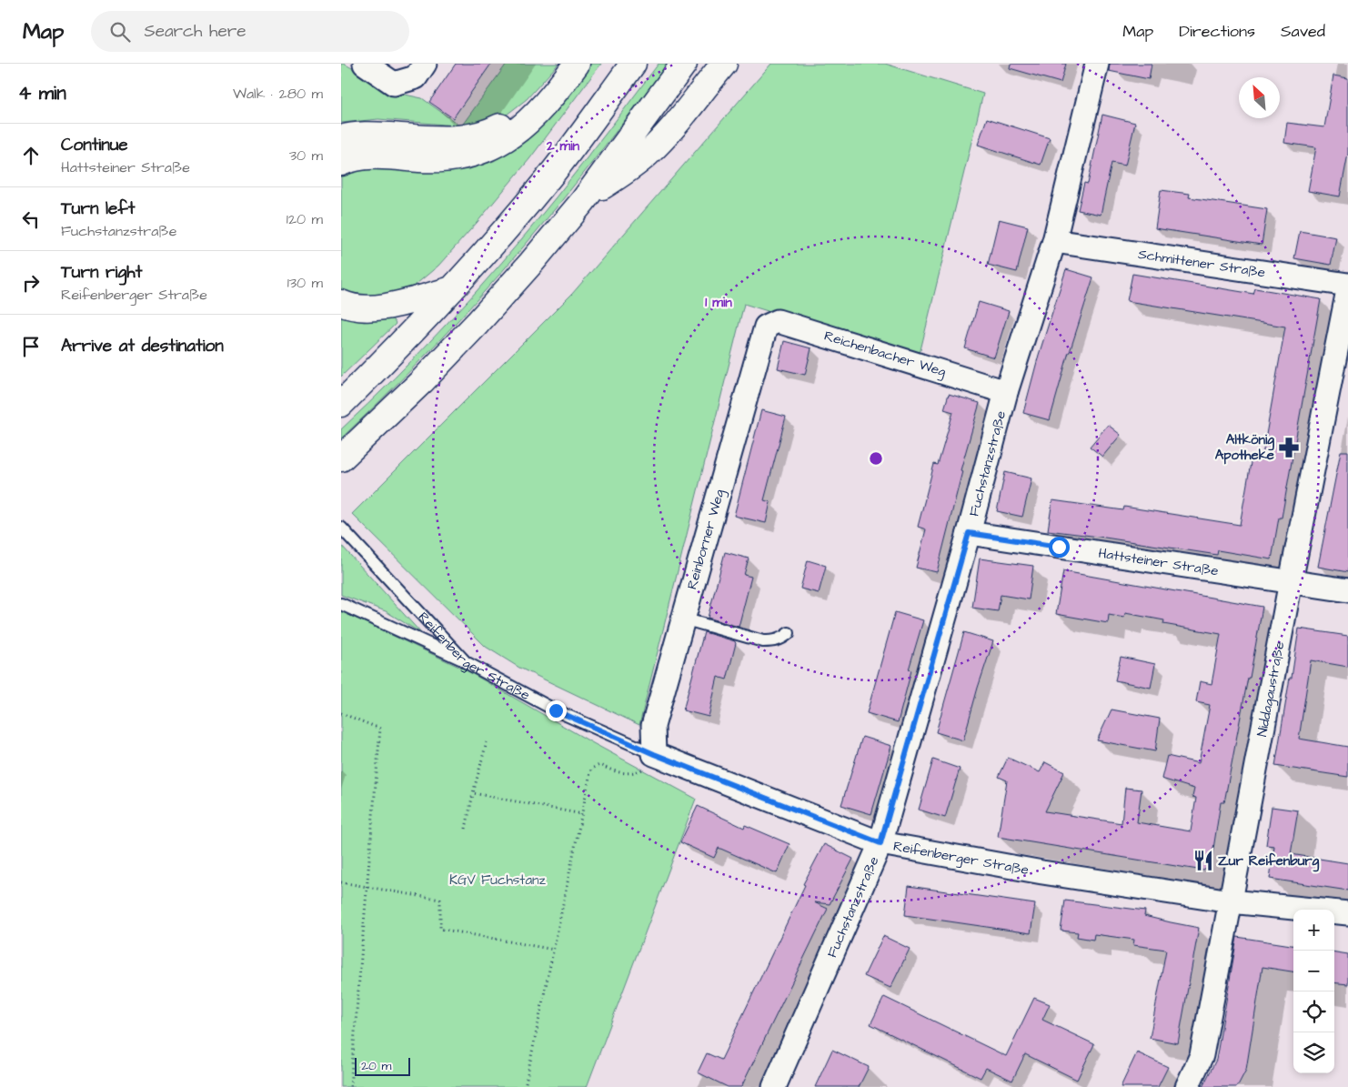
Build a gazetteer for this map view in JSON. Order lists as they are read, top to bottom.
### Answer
{
  "streets": {
    "street": [
      "Schmittener Straße",
      "Reichenbacher Weg",
      "Fuchstanzstraße",
      "Reinborner Weg",
      "Hattsteiner Straße",
      "Reifenberger Straße",
      "Niddagaustraße"
    ]
  },
  "crossings": [
    ["Schmittener Straße", "Fuchstanzstraße"],
    ["Reichenbacher Weg", "Fuchstanzstraße"],
    ["Reichenbacher Weg", "Reinborner Weg"],
    ["Fuchstanzstraße", "Hattsteiner Straße"],
    ["Fuchstanzstraße", "Reifenberger Straße"],
    ["Reinborner Weg", "Reifenberger Straße"],
    ["Hattsteiner Straße", "Niddagaustraße"],
    ["Reifenberger Straße", "Niddagaustraße"]
  ],
  "parks": ["KGV Fuchstanz"],
  "places": {
    "pharmacy": ["Altkönig Apotheke"],
    "restaurant": ["Zur Reifenburg"]
  },
  "scale_bar": "20 m",
  "north": "top left",
  "page": {
    "header": "Map",
    "search": "Search here",
    "nav": ["Map", "Directions", "Saved"],
    "heading": ["4 min", "Walk · 280 m"],
    "list": [
      ["Continue", "Hattsteiner Straße", "30 m"],
      ["Turn left", "Fuchstanzstraße", "120 m"],
      ["Turn right", "Reifenberger Straße", "130 m"],
      "Arrive at destination"
    ],
    "map_buttons": ["+", "−"],
    "scale": "20 m"
  },
  "rings": ["2 min", "1 min"]
}
